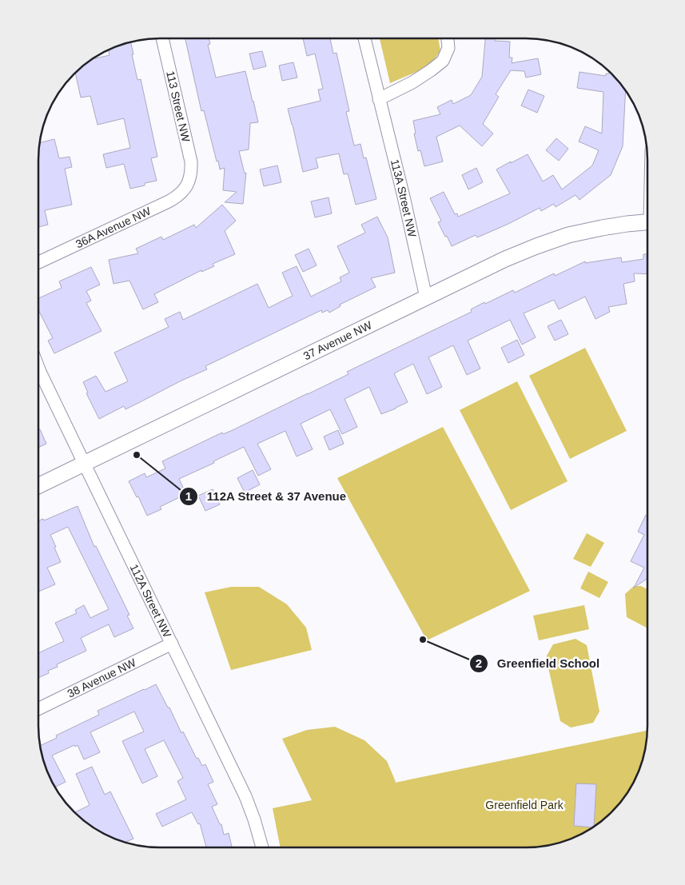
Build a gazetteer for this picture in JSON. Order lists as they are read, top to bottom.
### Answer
{
  "streets": {
    "street": [
      "113 Street NW",
      "113A Street NW",
      "36A Avenue NW",
      "37 Avenue NW",
      "112A Street NW",
      "38 Avenue NW"
    ]
  },
  "crossings": [
    ["113 Street NW", "36A Avenue NW"],
    ["113A Street NW", "37 Avenue NW"],
    ["37 Avenue NW", "112A Street NW"],
    ["112A Street NW", "38 Avenue NW"]
  ],
  "parks": ["Greenfield Park"],
  "places": ["112A Street & 37 Avenue", "Greenfield School"]
}
